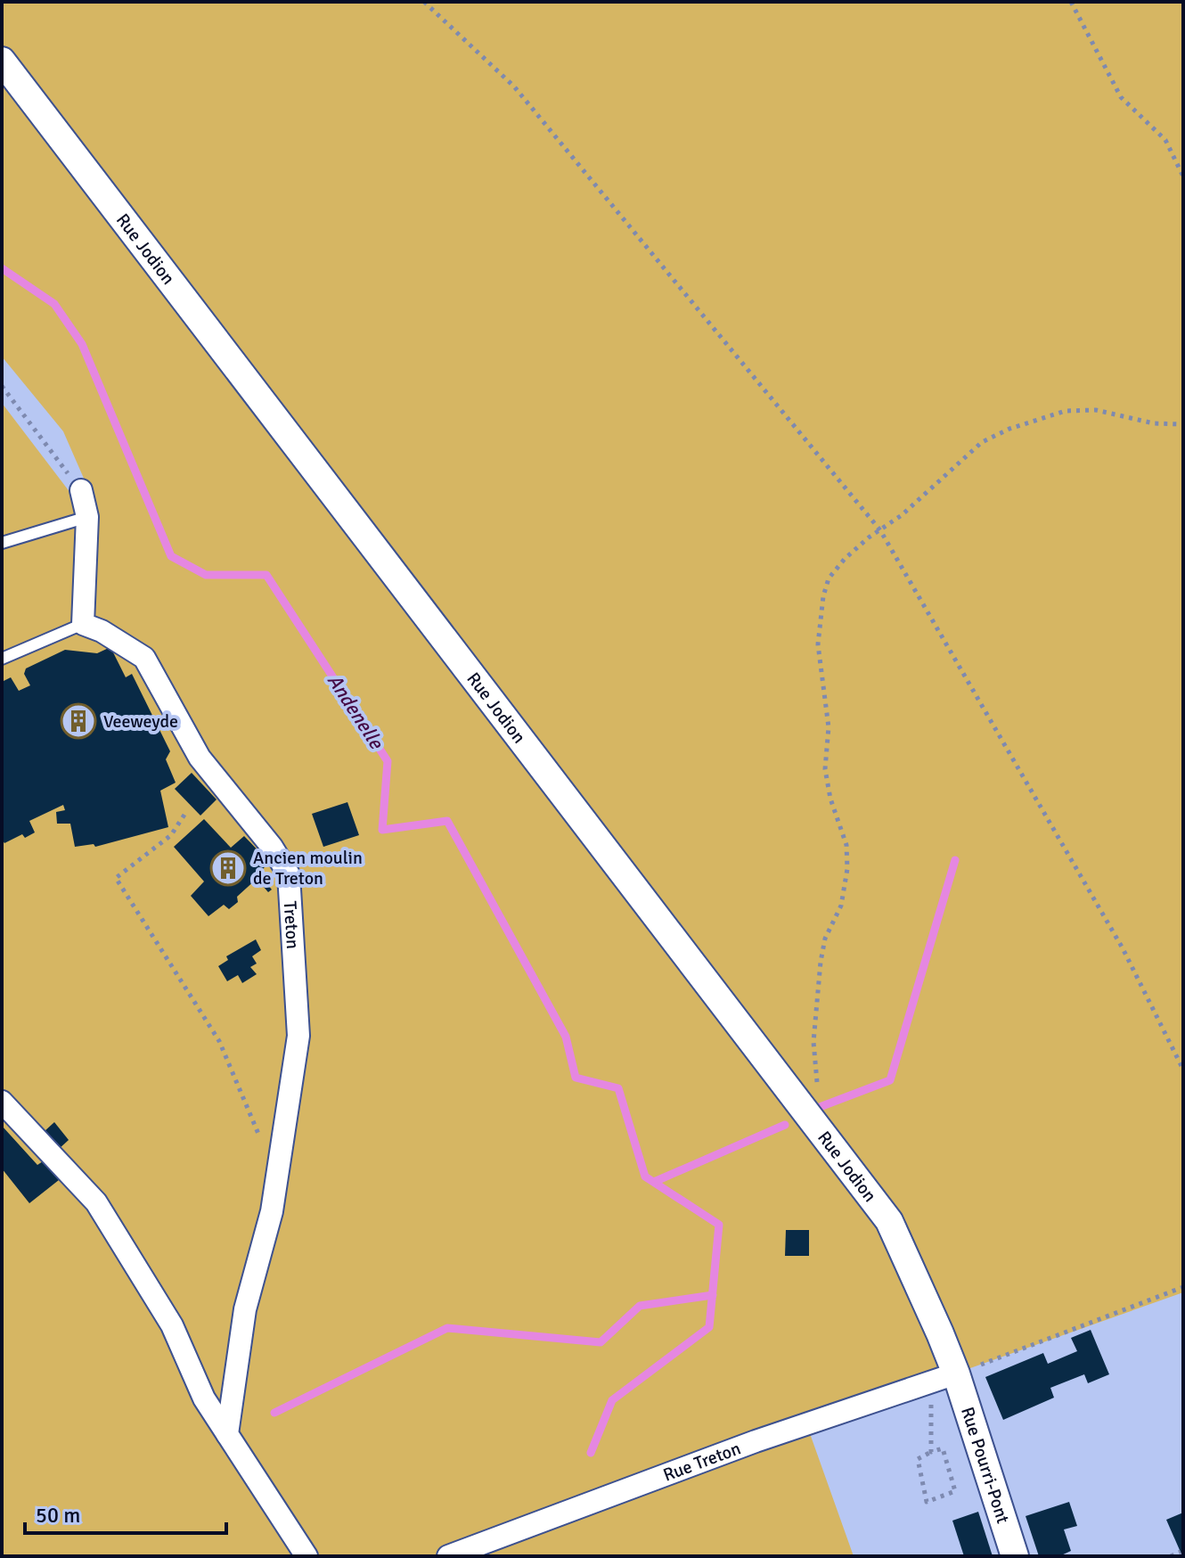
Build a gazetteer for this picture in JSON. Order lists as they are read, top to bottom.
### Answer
{
  "streets": {
    "street": [
      "Rue Jodion",
      "Treton",
      "Rue Treton",
      "Rue Pourri-Pont"
    ]
  },
  "crossings": [
    ["Rue Jodion", "Rue Treton"],
    ["Rue Jodion", "Rue Pourri-Pont"],
    ["Rue Treton", "Rue Pourri-Pont"]
  ],
  "water": ["Andenelle"],
  "places": {
    "building": ["Veeweyde", "Ancien moulin de Treton"]
  },
  "scale_bar": "50 m"
}
